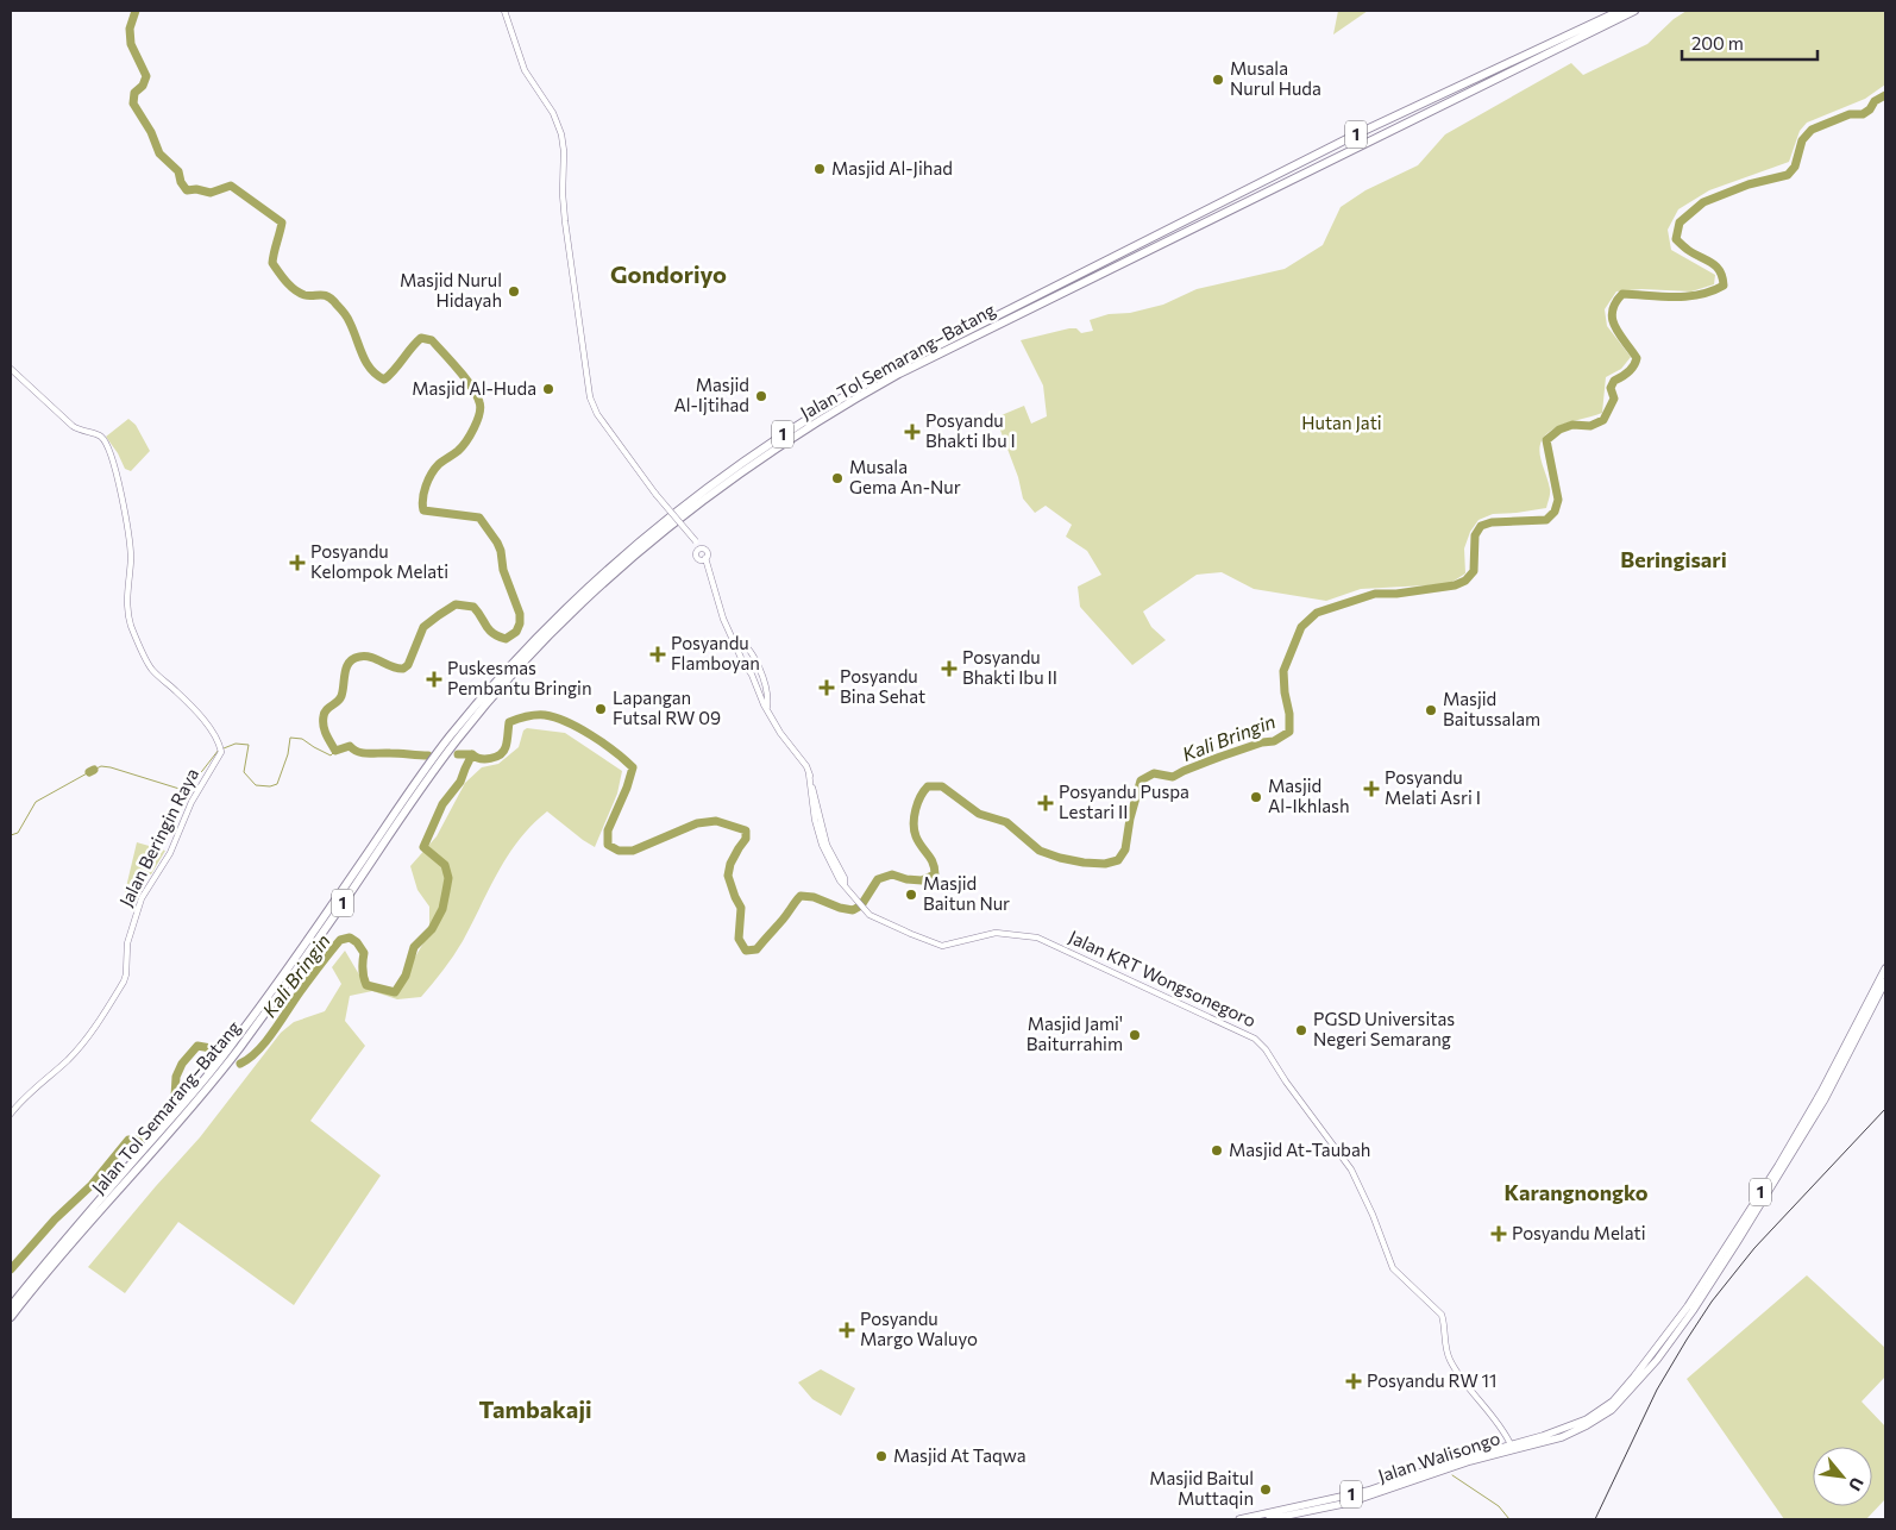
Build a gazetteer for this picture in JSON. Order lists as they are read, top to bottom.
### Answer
{
  "streets": {
    "highway": ["1", "Jalan Tol Semarang–Batang", "Jalan Walisongo"],
    "street": ["Jalan Beringin Raya", "Jalan KRT Wongsonegoro"]
  },
  "crossings": [
    ["1", "Jalan KRT Wongsonegoro"],
    ["1", "Jalan Walisongo"],
    ["Jalan KRT Wongsonegoro", "Jalan Walisongo"]
  ],
  "districts": [
    "Gondoriyo",
    "Beringisari",
    "Karangnongko",
    "Tambakaji"
  ],
  "water": ["Kali Bringin"],
  "parks": ["Hutan Jati"],
  "places": {
    "other": [
      "Musala Nurul Huda",
      "Masjid Al-Jihad",
      "Masjid Nurul Hidayah",
      "Masjid Al-Huda",
      "Masjid Al-Ijtihad",
      "Musala Gema An-Nur",
      "Lapangan Futsal RW 09",
      "Masjid Baitussalam",
      "Masjid Al-Ikhlash",
      "Masjid Baitun Nur",
      "PGSD Universitas Negeri Semarang",
      "Masjid Jami' Baiturrahim",
      "Masjid At-Taubah",
      "Masjid At Taqwa",
      "Masjid Baitul Muttaqin"
    ],
    "health": [
      "Posyandu Bhakti Ibu I",
      "Posyandu Kelompok Melati",
      "Posyandu Flamboyan",
      "Posyandu Bhakti Ibu II",
      "Puskesmas Pembantu Bringin",
      "Posyandu Bina Sehat",
      "Posyandu Melati Asri I",
      "Posyandu Puspa Lestari II",
      "Posyandu Melati",
      "Posyandu Margo Waluyo",
      "Posyandu RW 11"
    ]
  },
  "scale_bar": "200 m",
  "north": "bottom right"
}
